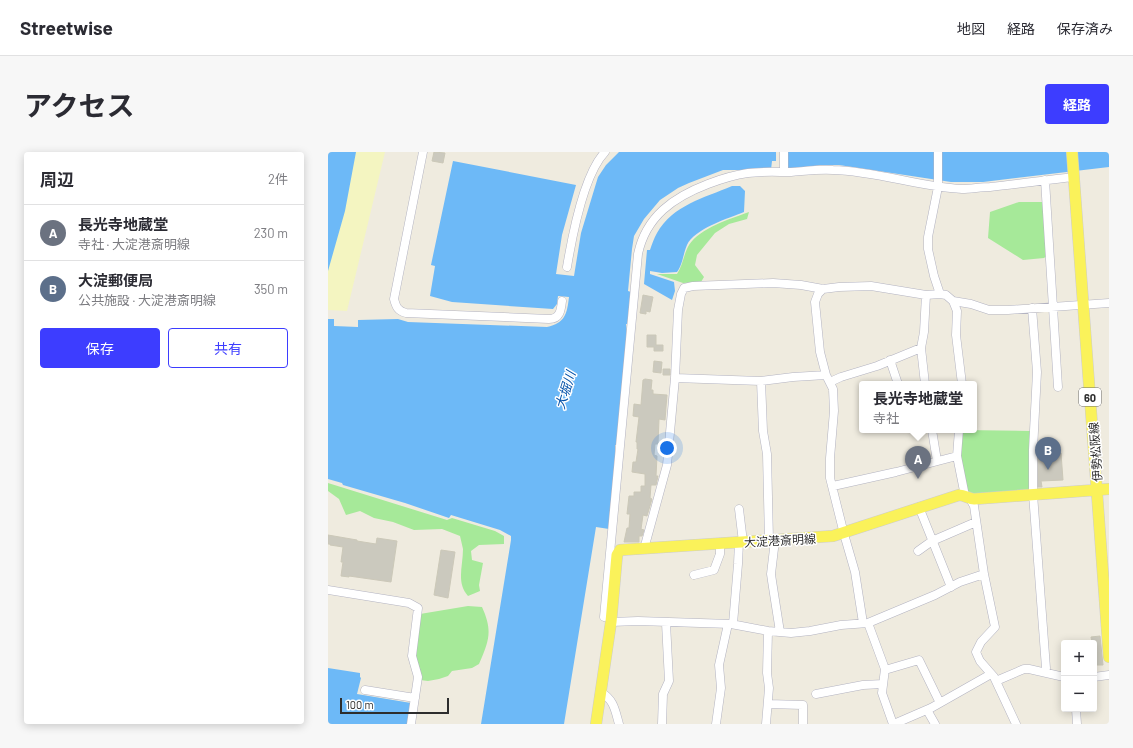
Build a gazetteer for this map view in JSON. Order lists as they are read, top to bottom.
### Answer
{
  "streets": {
    "main road": ["60", "伊勢松阪線", "大淀港斎明線"]
  },
  "crossings": [
    ["伊勢松阪線", "大淀港斎明線"]
  ],
  "water": ["大堀川"],
  "scale_bar": "100 m",
  "page": {
    "header": "Streetwise",
    "nav": ["地図", "経路", "保存済み"],
    "title": "アクセス",
    "buttons": [
      "経路",
      ["保存", "共有"]
    ],
    "heading": ["周辺", "2件"],
    "list": [
      {
        "mark": "A",
        "name": "長光寺地蔵堂",
        "note": "寺社 · 大淀港斎明線",
        "value": "230 m"
      },
      {
        "mark": "B",
        "name": "大淀郵便局",
        "note": "公共施設 · 大淀港斎明線",
        "value": "350 m"
      }
    ],
    "popup": ["長光寺地蔵堂", "寺社"],
    "pins": ["B", "A"],
    "map_buttons": ["+", "−"],
    "scale": "100 m"
  }
}
